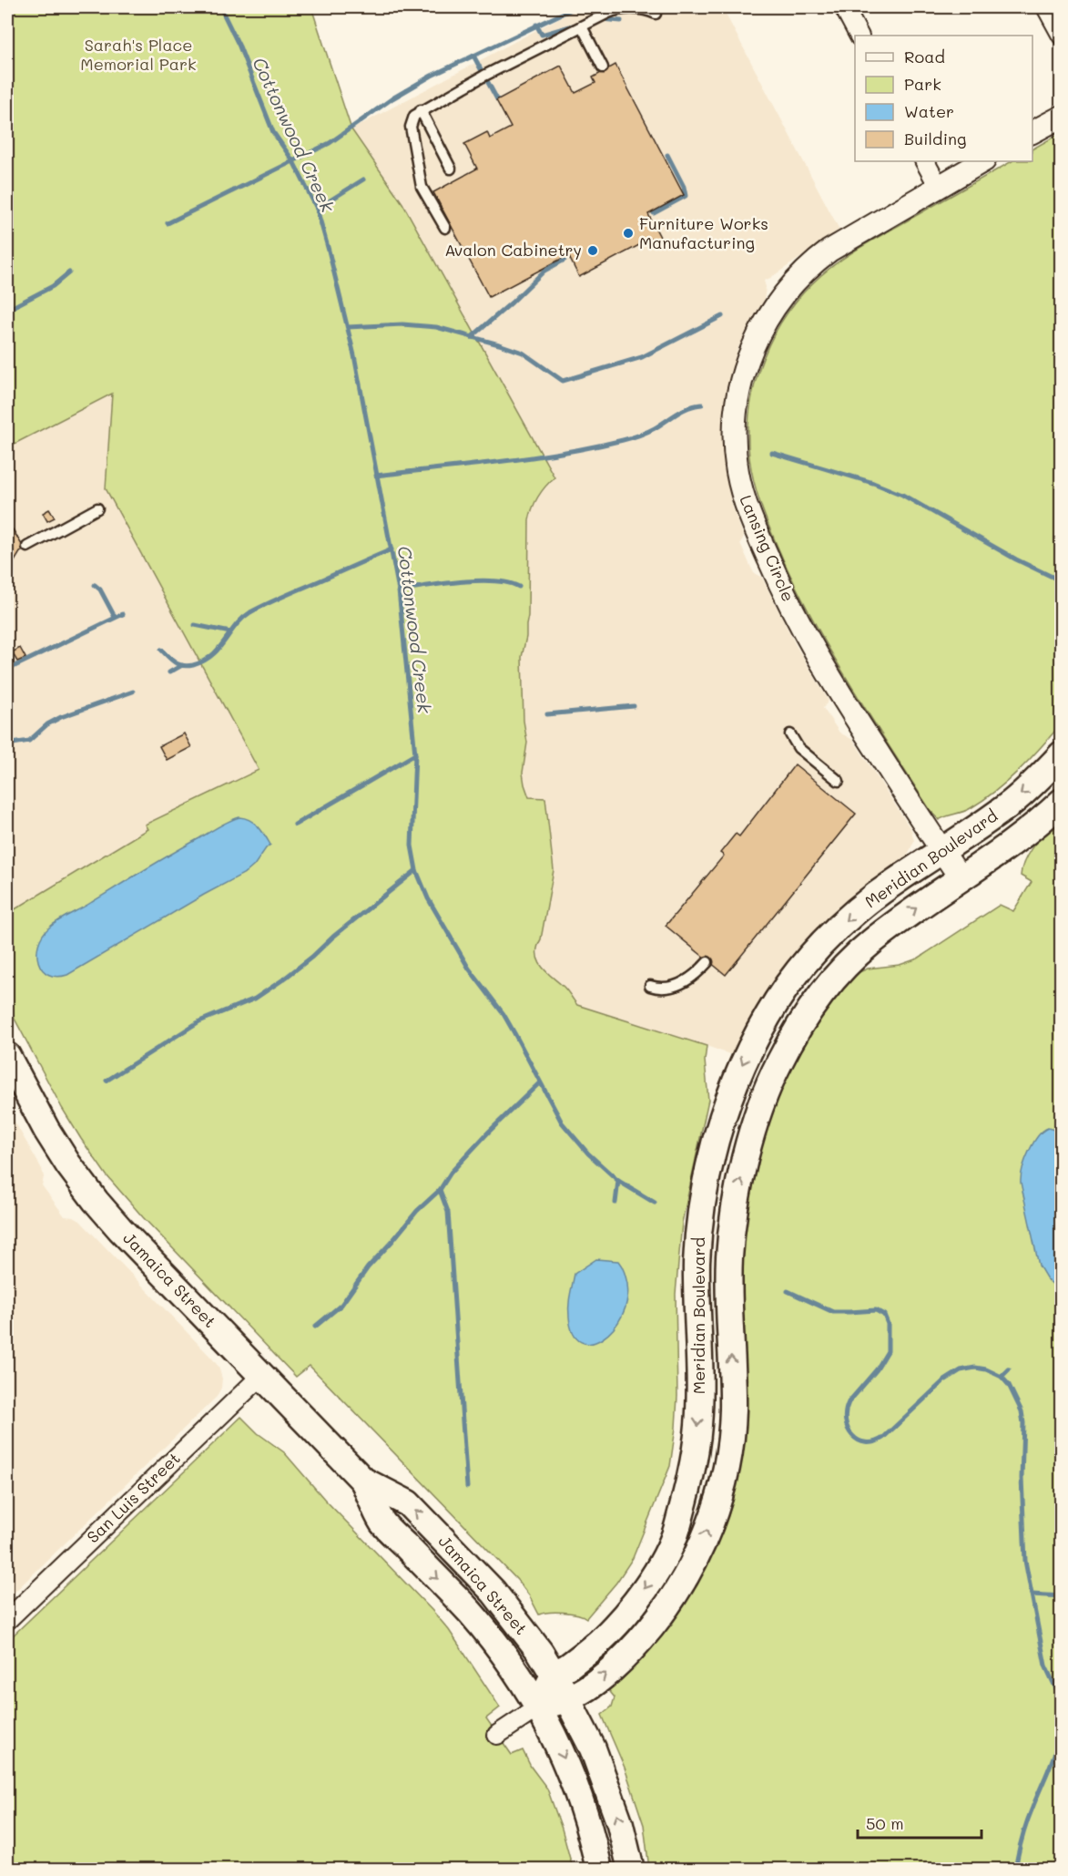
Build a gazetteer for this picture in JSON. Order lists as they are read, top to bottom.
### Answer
{
  "streets": {
    "main road": ["Meridian Boulevard", "Jamaica Street"],
    "street": ["Lansing Circle", "San Luis Street"]
  },
  "crossings": [
    ["Lansing Circle", "Meridian Boulevard"],
    ["Meridian Boulevard", "Jamaica Street"],
    ["Jamaica Street", "San Luis Street"]
  ],
  "water": ["Cottonwood Creek"],
  "parks": ["Sarah's Place Memorial Park"],
  "places": ["Furniture Works Manufacturing", "Avalon Cabinetry"],
  "legend": [
    "Road",
    "Park",
    "Water",
    "Building"
  ],
  "scale_bar": "50 m"
}
